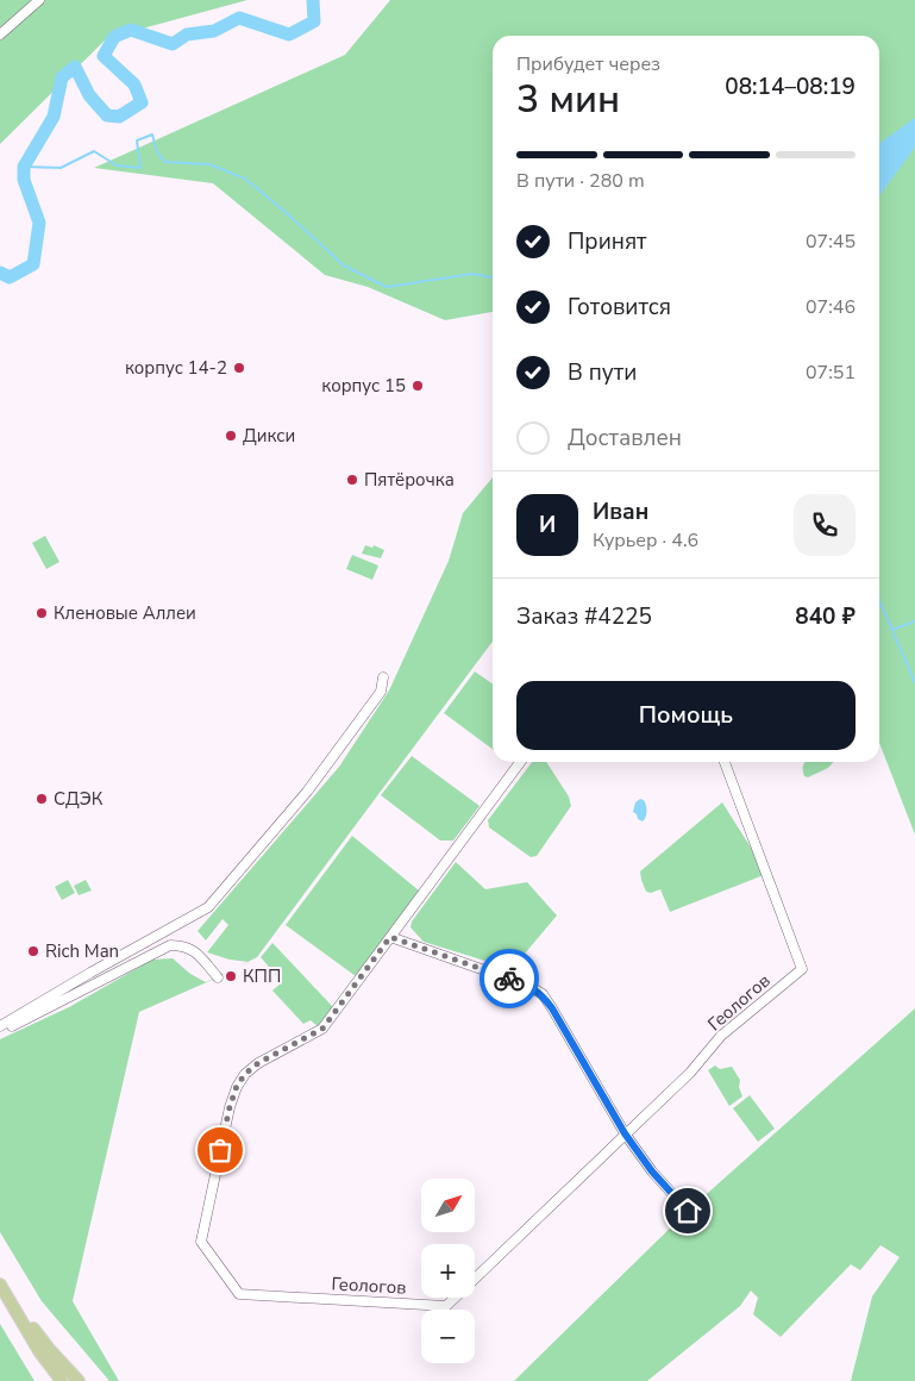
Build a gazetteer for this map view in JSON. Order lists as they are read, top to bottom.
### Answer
{
  "streets": {
    "street": ["Геологов"]
  },
  "places": [
    "корпус 14-2",
    "корпус 15",
    "Дикси",
    "Пятёрочка",
    "Кленовые Аллеи",
    "СДЭК",
    "Rich Man",
    "КПП"
  ],
  "north": "top right",
  "page": {
    "heading": ["3 мин", "Прибудет через", "08:14–08:19"],
    "panel": [
      "Иван",
      "Курьер · 4.6",
      "Заказ #4225",
      "840 ₽"
    ],
    "bar": "В пути · 280 m",
    "list": [
      ["Принят", "07:45"],
      ["Готовится", "07:46"],
      ["В пути", "07:51"],
      "Доставлен"
    ],
    "round": "И",
    "buttons": "Помощь",
    "map_buttons": ["+", "−"]
  }
}
